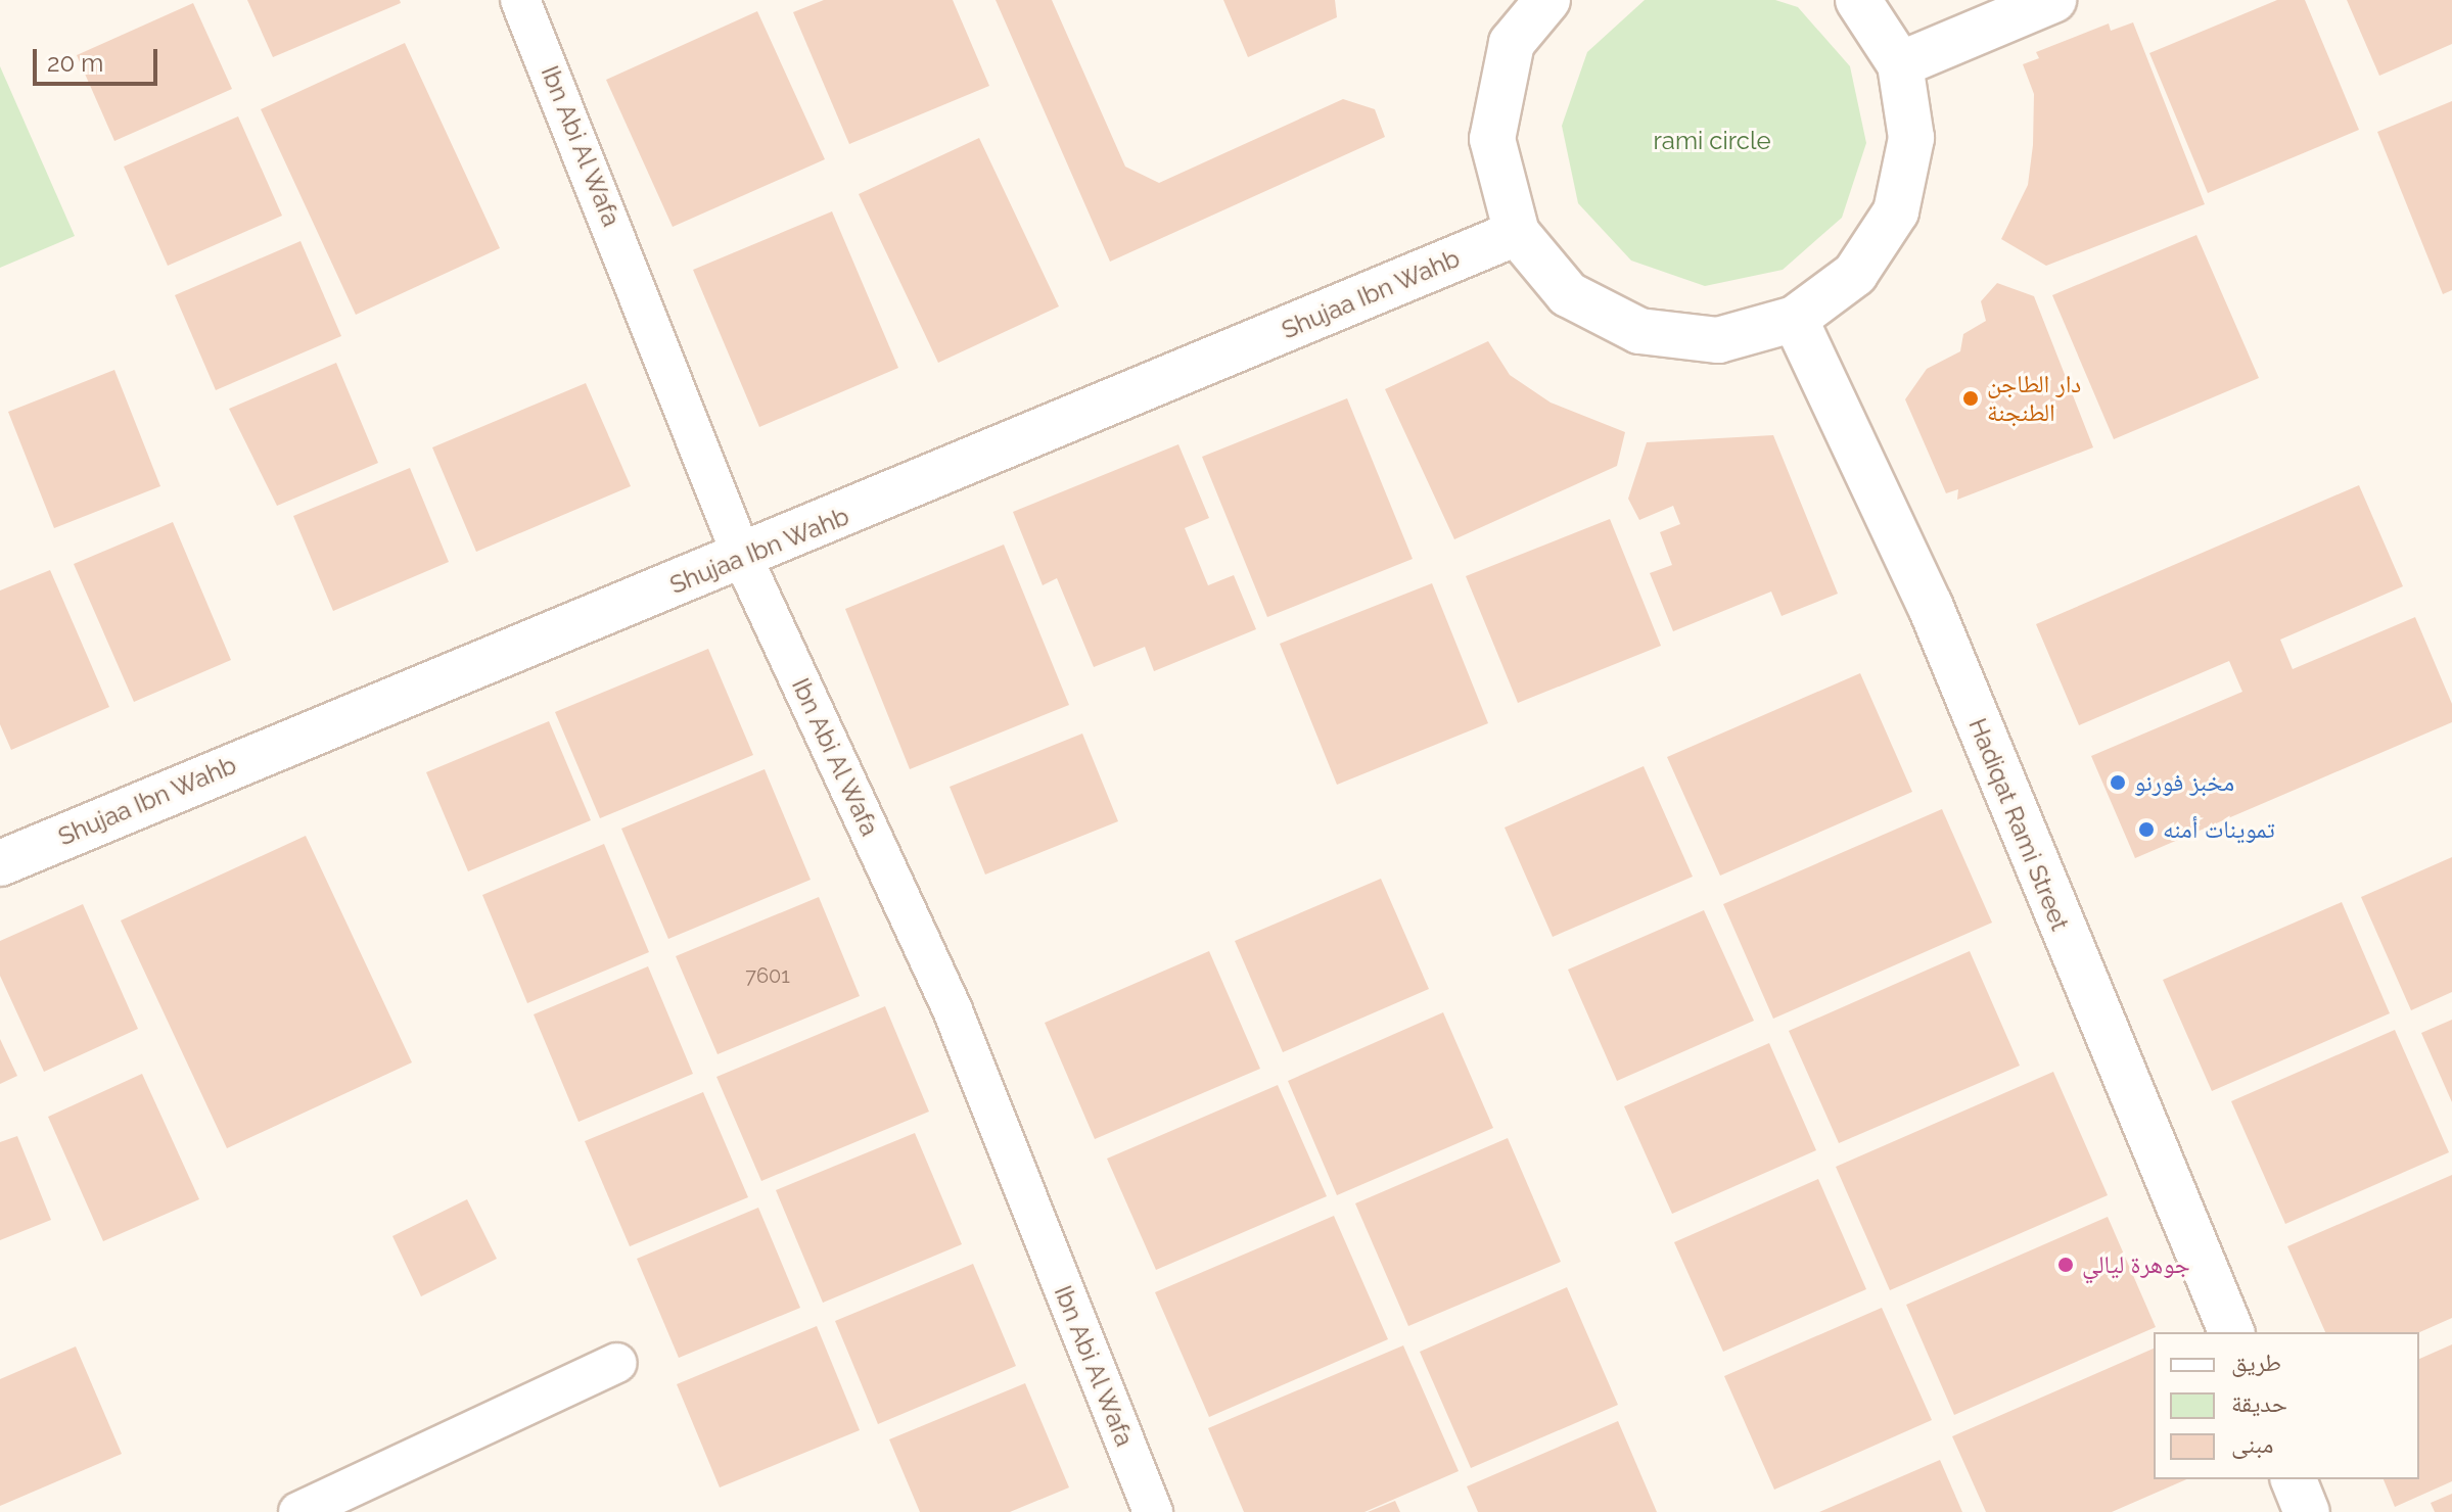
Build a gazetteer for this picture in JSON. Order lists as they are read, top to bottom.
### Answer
{
  "streets": {
    "street": ["Ibn Abi Al Wafa", "Shujaa Ibn Wahb", "Hadiqat Rami Street"]
  },
  "crossings": [
    ["Ibn Abi Al Wafa", "Shujaa Ibn Wahb"]
  ],
  "parks": ["rami circle"],
  "places": [
    "دار الطاجن الطنجنة",
    "مخبز فورنو",
    "تموينات أمنه",
    "جوهرة ليالي"
  ],
  "house_numbers": ["7601"],
  "legend": ["طريق", "حديقة", "مبنى"],
  "scale_bar": "20 m"
}
